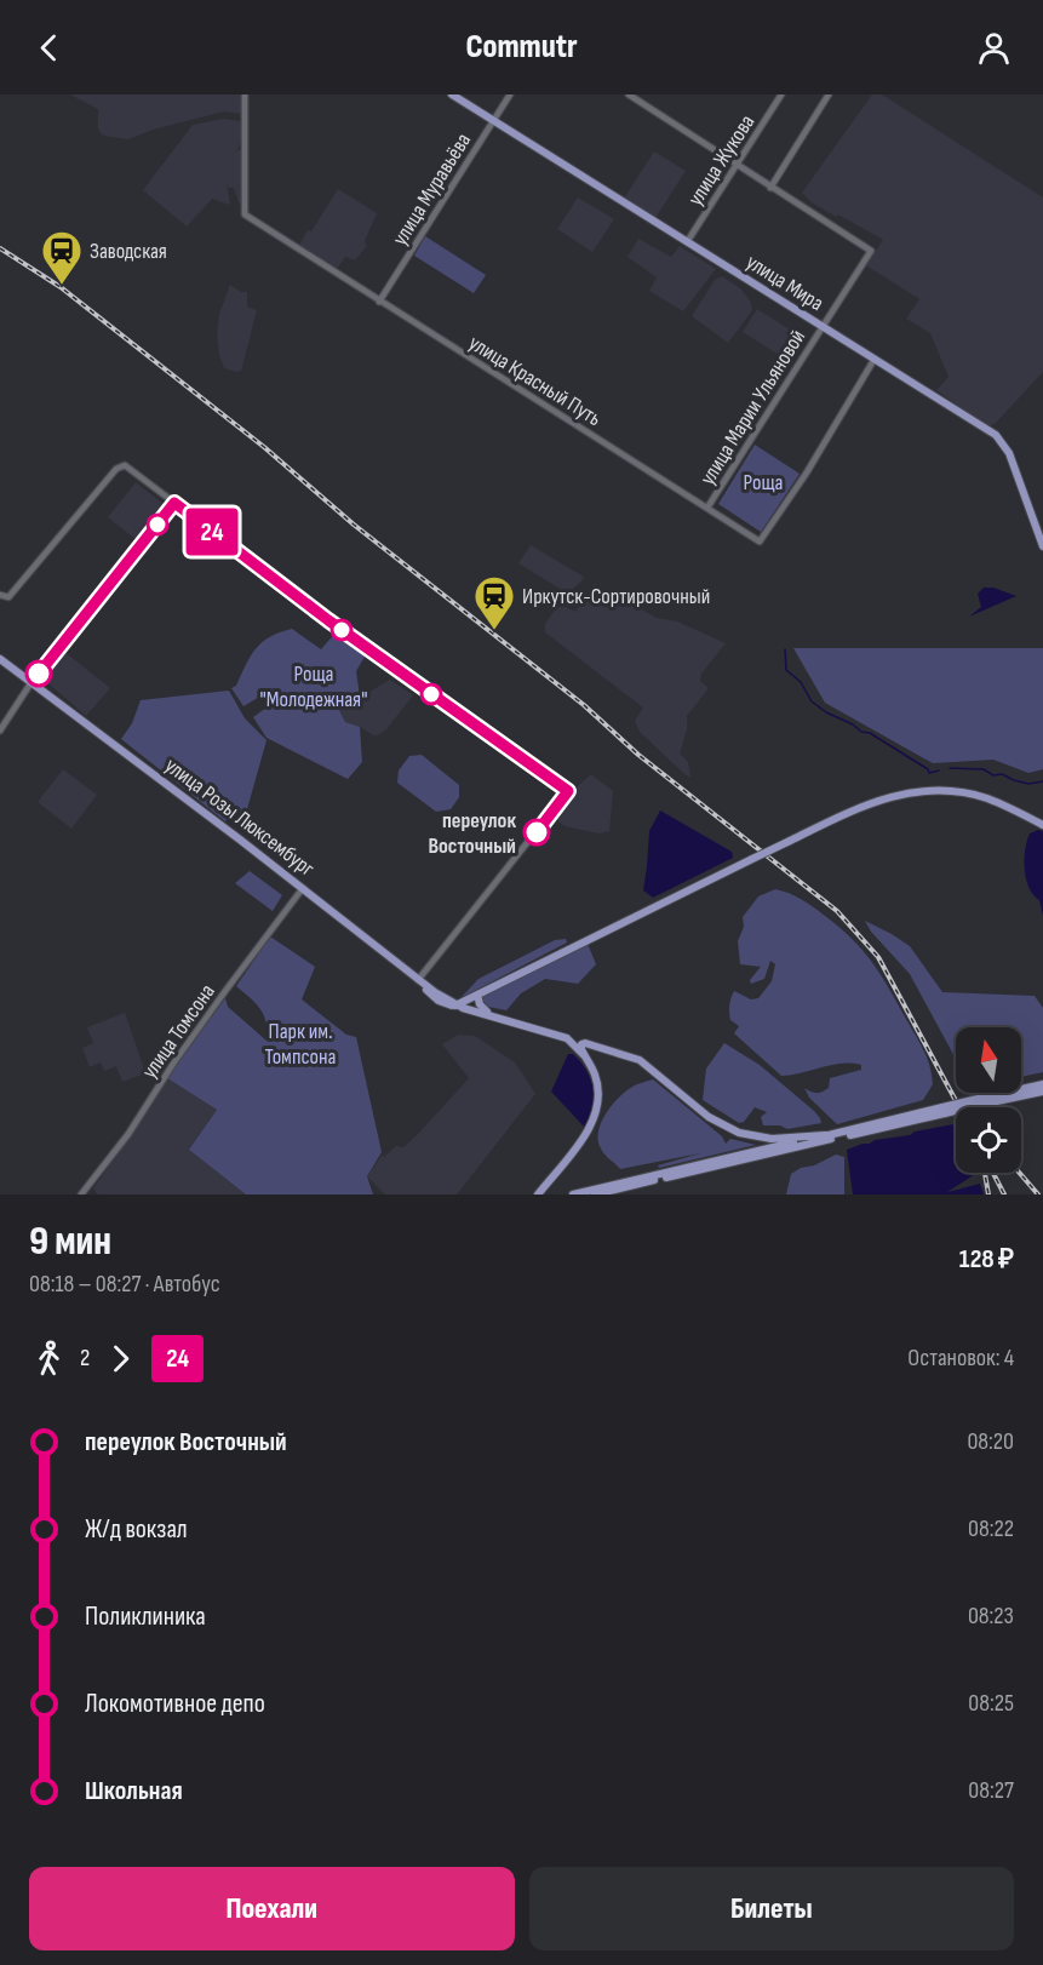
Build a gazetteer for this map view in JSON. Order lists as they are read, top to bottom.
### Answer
{
  "streets": {
    "main road": ["улица Мира", "улица Розы Люксембург"],
    "street": [
      "улица Жукова",
      "улица Муравьёва",
      "улица Красный Путь",
      "улица Марии Ульяновой",
      "улица Томсона"
    ]
  },
  "crossings": [
    ["улица Жукова", "улица Мира"],
    ["улица Муравьёва", "улица Мира"],
    ["улица Муравьёва", "улица Красный Путь"],
    ["улица Мира", "улица Красный Путь"],
    ["улица Мира", "улица Марии Ульяновой"],
    ["улица Красный Путь", "улица Марии Ульяновой"],
    ["улица Розы Люксембург", "улица Томсона"]
  ],
  "parks": ["Роща", "Роща \"Молодежная\"", "Парк им. Томпсона"],
  "places": {
    "station": ["Заводская", "Иркутск-Сортировочный"],
    "other": ["переулок Восточный"]
  },
  "lines": ["bus line 24"],
  "north": "top",
  "page": {
    "header": "Commutr",
    "on_map": "24",
    "heading": ["9 мин", "08:18 – 08:27 · Автобус", "128 ₽"],
    "legs": ["2", "24", "Остановок: 4"],
    "list": [
      {
        "name": "переулок Восточный",
        "value": "08:20"
      },
      {
        "name": "Ж/д вокзал",
        "value": "08:22"
      },
      {
        "name": "Поликлиника",
        "value": "08:23"
      },
      {
        "name": "Локомотивное депо",
        "value": "08:25"
      },
      {
        "name": "Школьная",
        "value": "08:27"
      }
    ],
    "buttons": ["Поехали", "Билеты"]
  }
}
